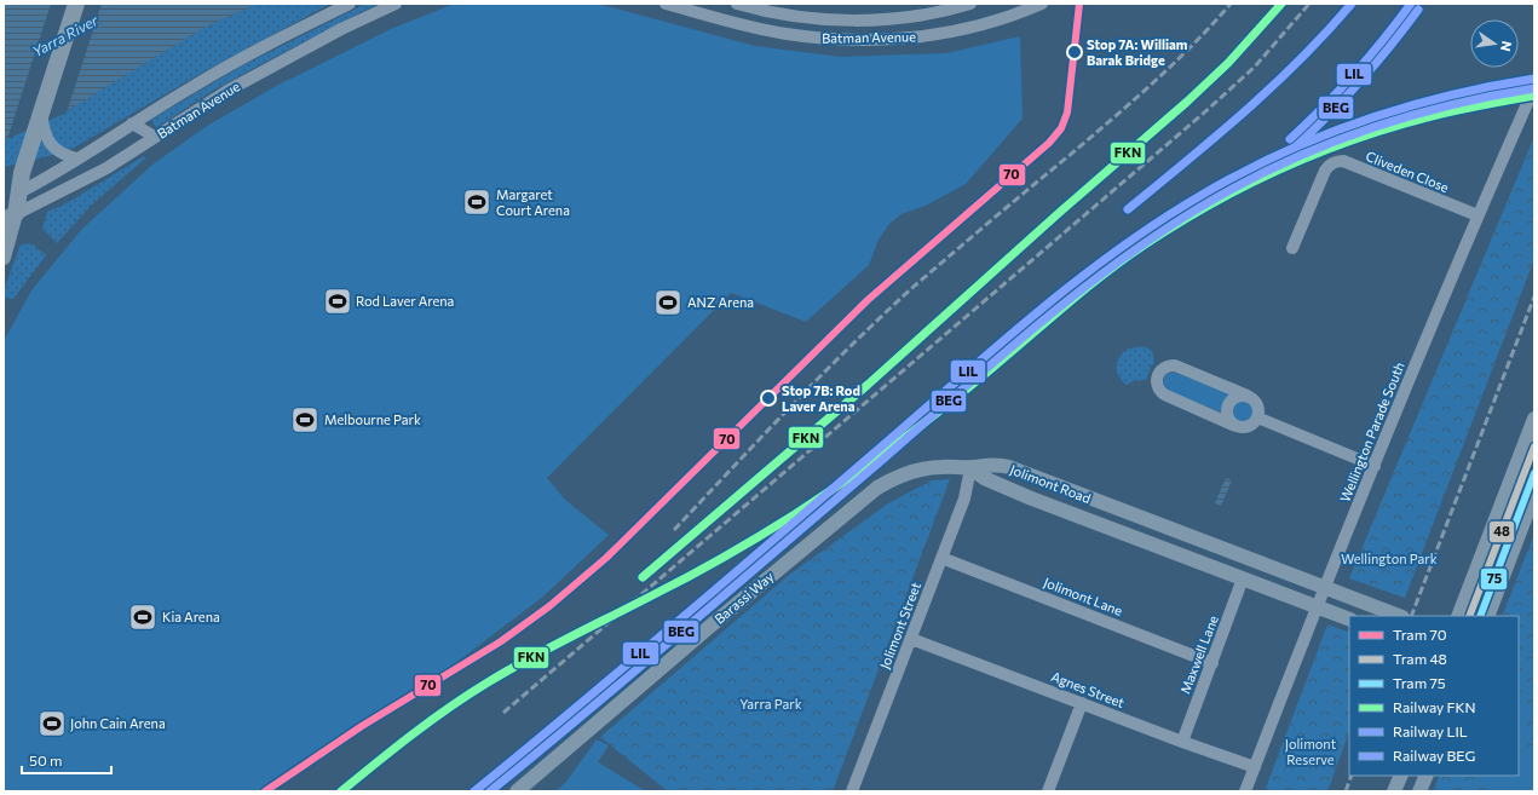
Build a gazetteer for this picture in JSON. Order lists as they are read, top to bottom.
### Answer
{
  "streets": {
    "main road": ["Jolimont Road", "Barassi Way"],
    "street": [
      "Batman Avenue",
      "Cliveden Close",
      "Wellington Parade South",
      "Jolimont Lane",
      "Jolimont Street",
      "Maxwell Lane",
      "Agnes Street"
    ]
  },
  "crossings": [
    ["Cliveden Close", "Wellington Parade South"],
    ["Wellington Parade South", "Jolimont Road"],
    ["Wellington Parade South", "Agnes Street"],
    ["Jolimont Road", "Barassi Way"],
    ["Jolimont Road", "Jolimont Street"],
    ["Jolimont Road", "Maxwell Lane"],
    ["Jolimont Lane", "Jolimont Street"],
    ["Jolimont Lane", "Maxwell Lane"],
    ["Barassi Way", "Jolimont Street"],
    ["Jolimont Street", "Agnes Street"],
    ["Maxwell Lane", "Agnes Street"]
  ],
  "water": ["Yarra River"],
  "parks": ["Wellington Park", "Yarra Park", "Jolimont Reserve"],
  "places": {
    "other": ["Stop 7A: William Barak Bridge", "Stop 7B: Rod Laver Arena"],
    "sports": [
      "Margaret Court Arena",
      "Rod Laver Arena",
      "ANZ Arena",
      "Melbourne Park",
      "Kia Arena",
      "John Cain Arena"
    ]
  },
  "lines": [
    "tram line 70",
    "rail line FKN",
    "rail line LIL",
    "rail line BEG",
    "tram line 48",
    "tram line 75"
  ],
  "legend": [
    "Tram 70",
    "Tram 48",
    "Tram 75",
    "Railway FKN",
    "Railway LIL",
    "Railway BEG"
  ],
  "scale_bar": "50 m",
  "north": "right"
}
